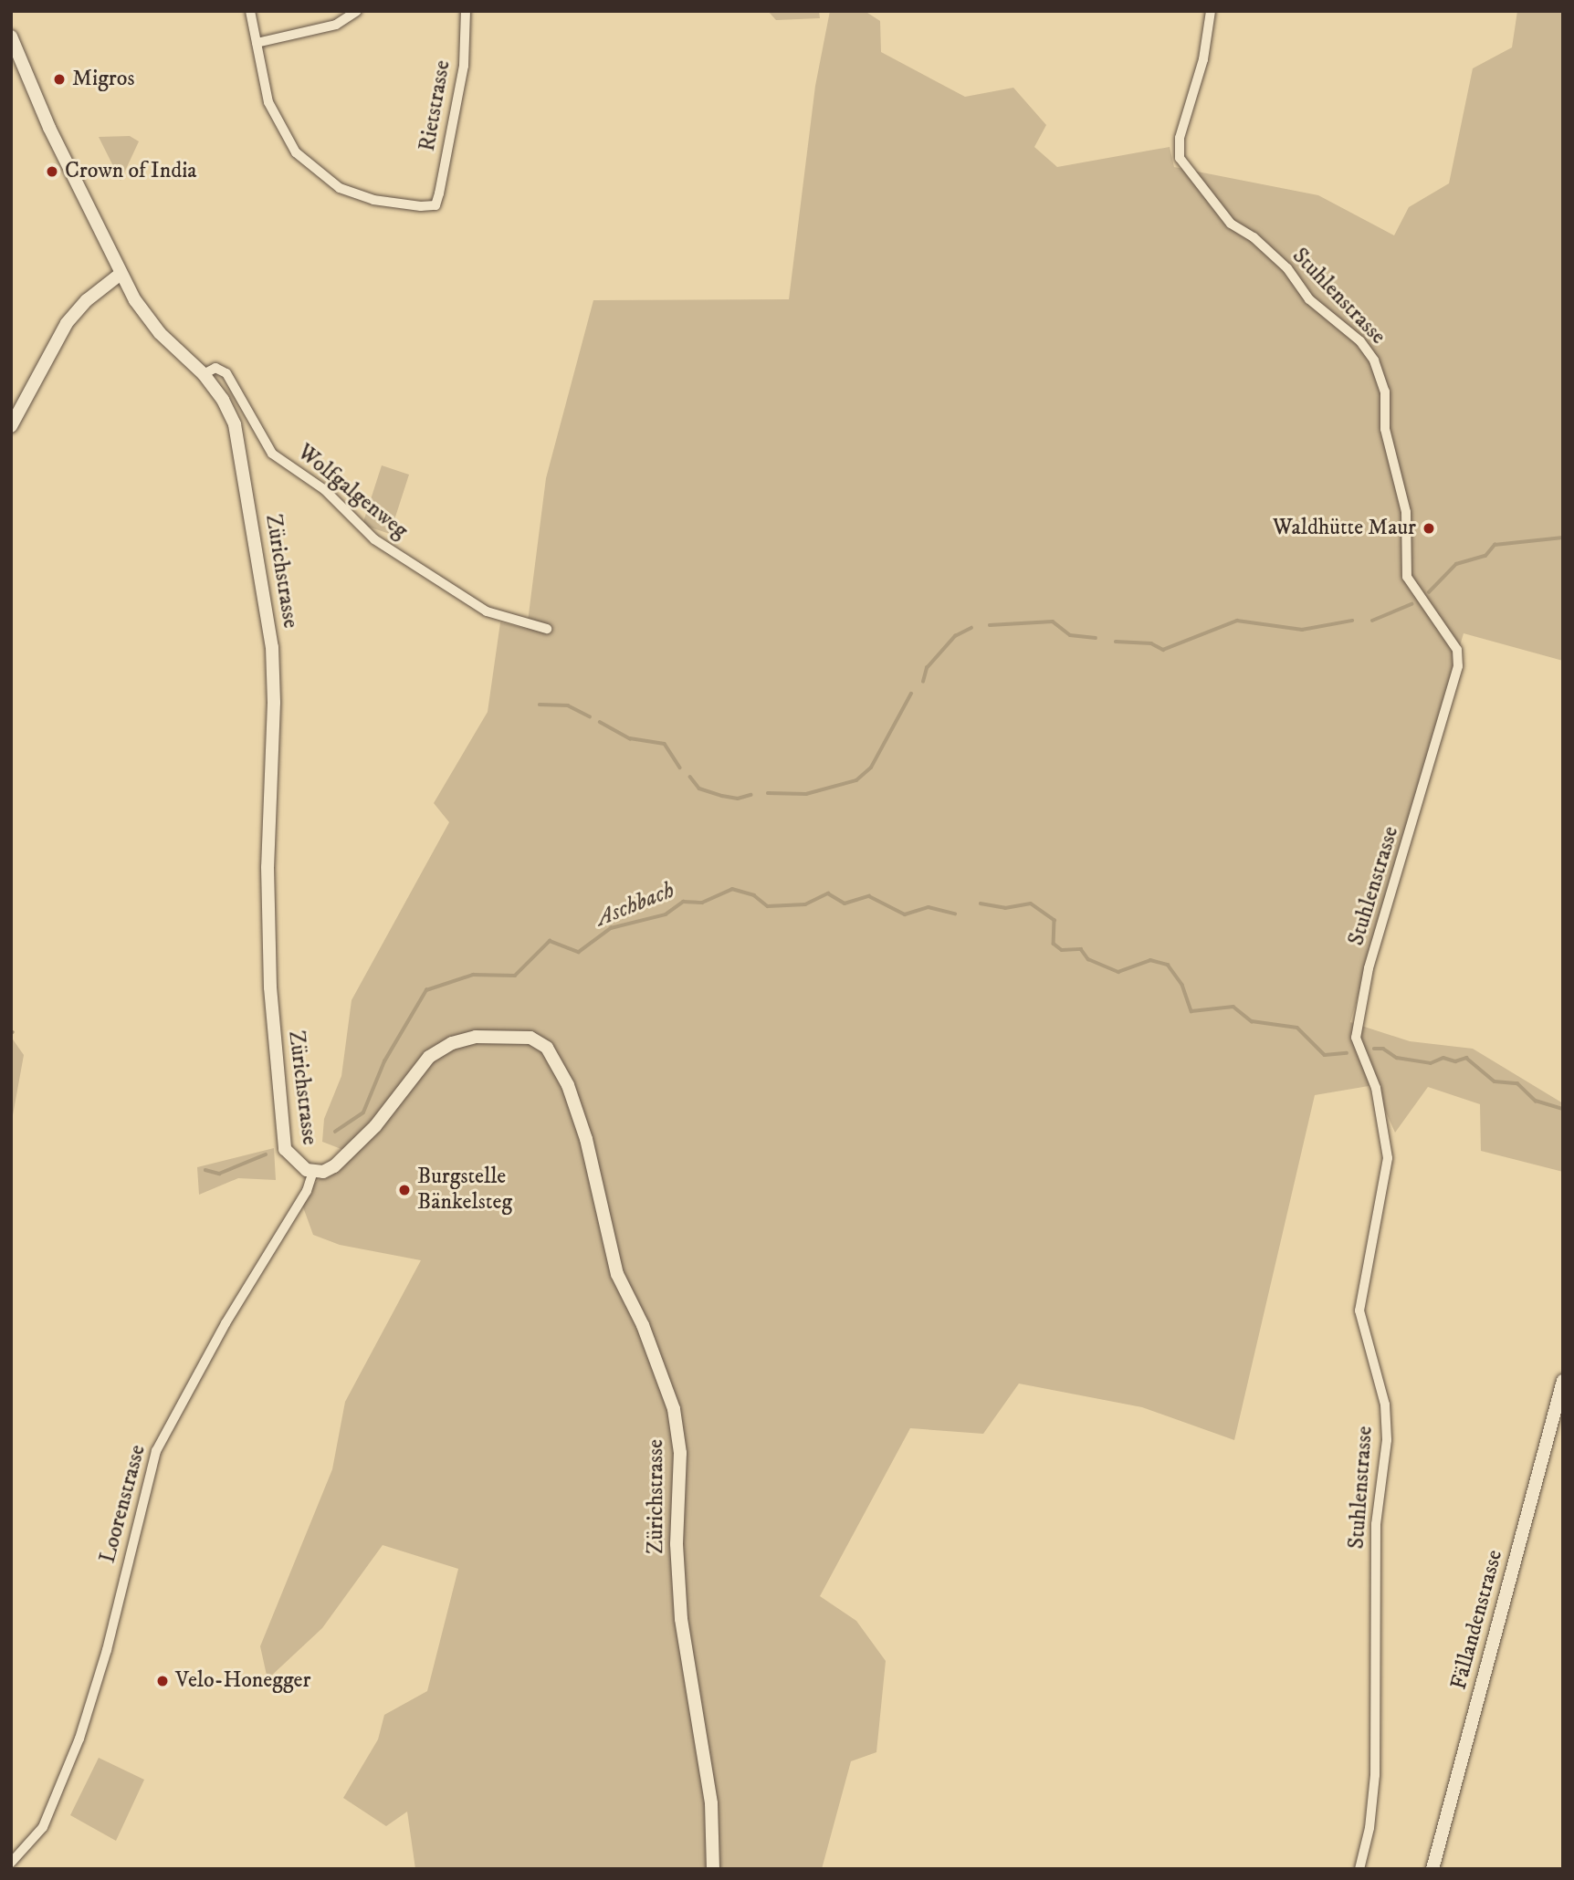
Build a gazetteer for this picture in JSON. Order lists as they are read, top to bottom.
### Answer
{
  "streets": {
    "street": [
      "Rietstrasse",
      "Stuhlenstrasse",
      "Wolfgalgenweg",
      "Zürichstrasse",
      "Loorenstrasse",
      "Fällandenstrasse"
    ]
  },
  "crossings": [
    ["Wolfgalgenweg", "Zürichstrasse"],
    ["Zürichstrasse", "Loorenstrasse"]
  ],
  "water": ["Aschbach"],
  "places": [
    "Migros",
    "Crown of India",
    "Waldhütte Maur",
    "Burgstelle Bänkelsteg",
    "Velo-Honegger"
  ]
}
